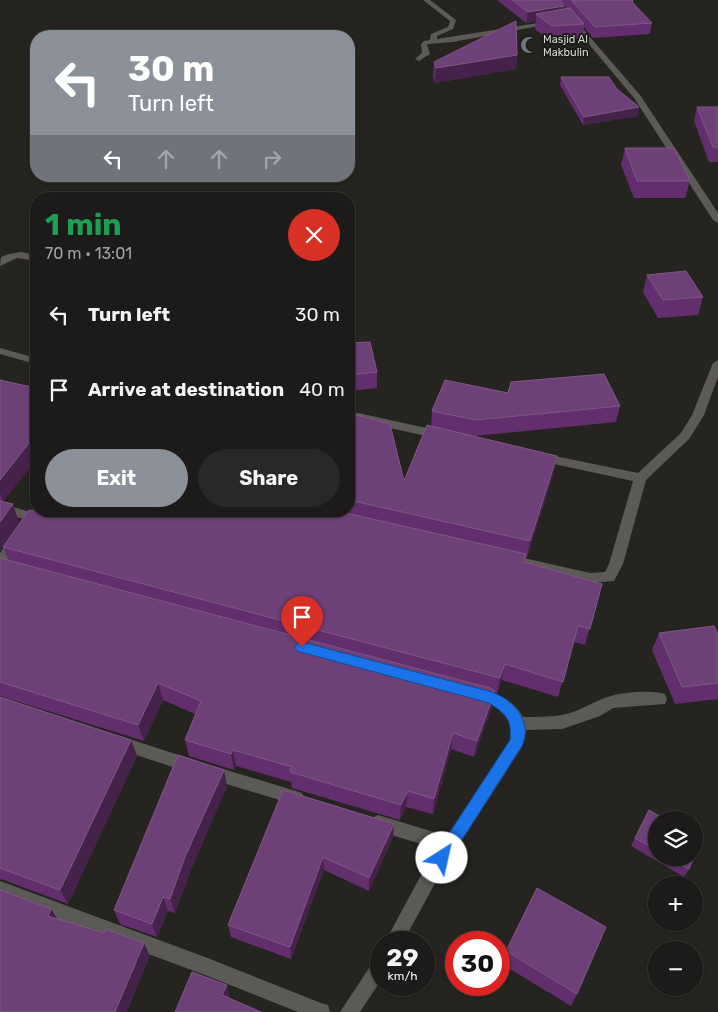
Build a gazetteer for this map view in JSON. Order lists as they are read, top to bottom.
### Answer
{
  "places": {
    "mosque": ["Masjid Al Makbulin"]
  },
  "page": {
    "turn": ["30 m", "Turn left"],
    "heading": ["1 min", "70 m · 13:01"],
    "list": [
      {
        "name": "Turn left",
        "value": "30 m"
      },
      {
        "name": "Arrive at destination",
        "value": "40 m"
      }
    ],
    "buttons": ["Exit", "Share"],
    "map_buttons": ["+", "−"],
    "speed": "29 km/h",
    "limit": "30"
  }
}
